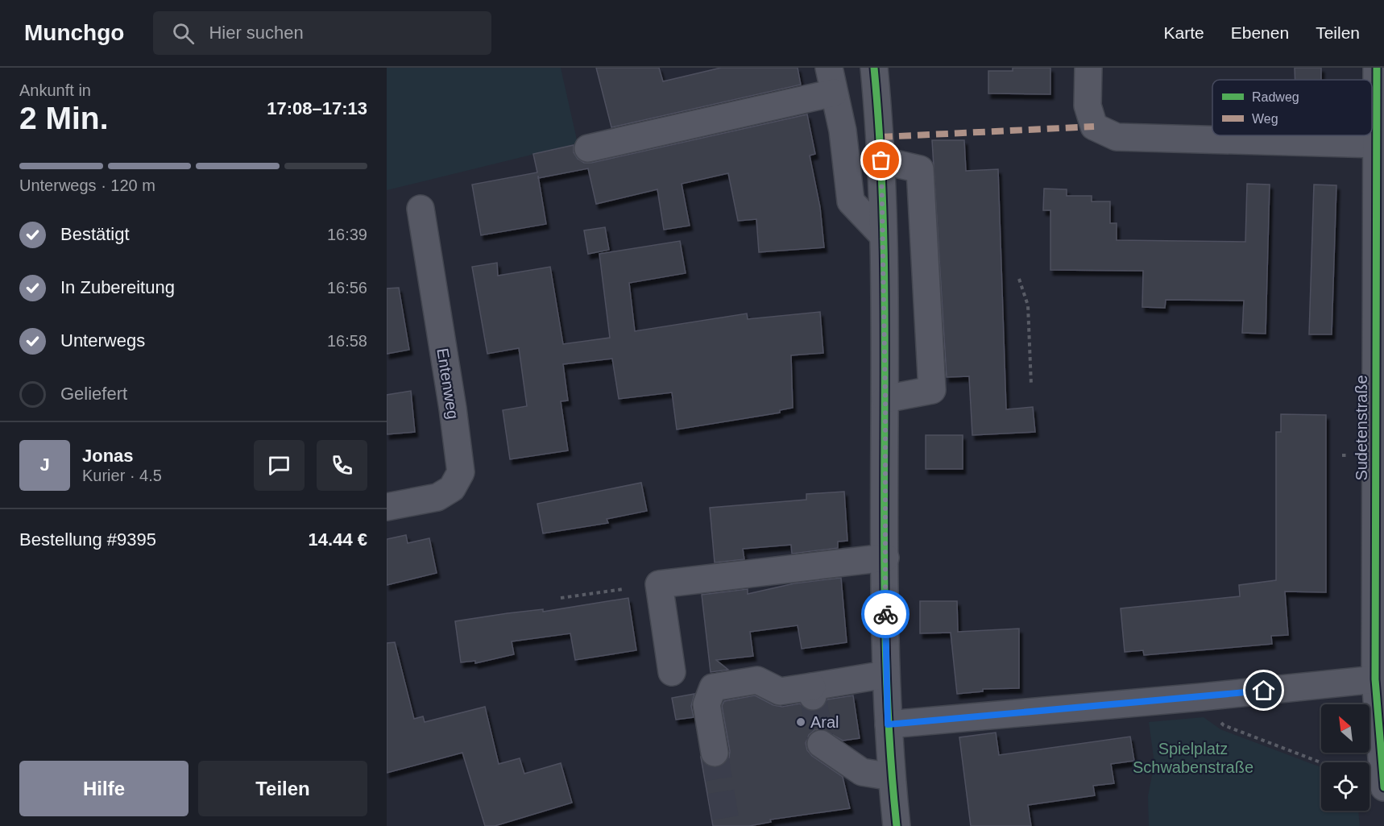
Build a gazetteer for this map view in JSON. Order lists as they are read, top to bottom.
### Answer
{
  "streets": {
    "street": ["Entenweg", "Sudetenstraße"]
  },
  "parks": ["Spielplatz Schwabenstraße"],
  "places": ["Aral"],
  "legend": ["Radweg", "Weg"],
  "north": "top left",
  "page": {
    "header": "Munchgo",
    "search": "Hier suchen",
    "nav": ["Karte", "Ebenen", "Teilen"],
    "heading": ["2 Min.", "Ankunft in", "17:08–17:13"],
    "panel": [
      "Jonas",
      "Kurier · 4.5",
      "Bestellung #9395",
      "14.44 €"
    ],
    "bar": "Unterwegs · 120 m",
    "list": [
      ["Bestätigt", "16:39"],
      ["In Zubereitung", "16:56"],
      ["Unterwegs", "16:58"],
      "Geliefert"
    ],
    "round": "J",
    "buttons": ["Hilfe", "Teilen"]
  }
}
